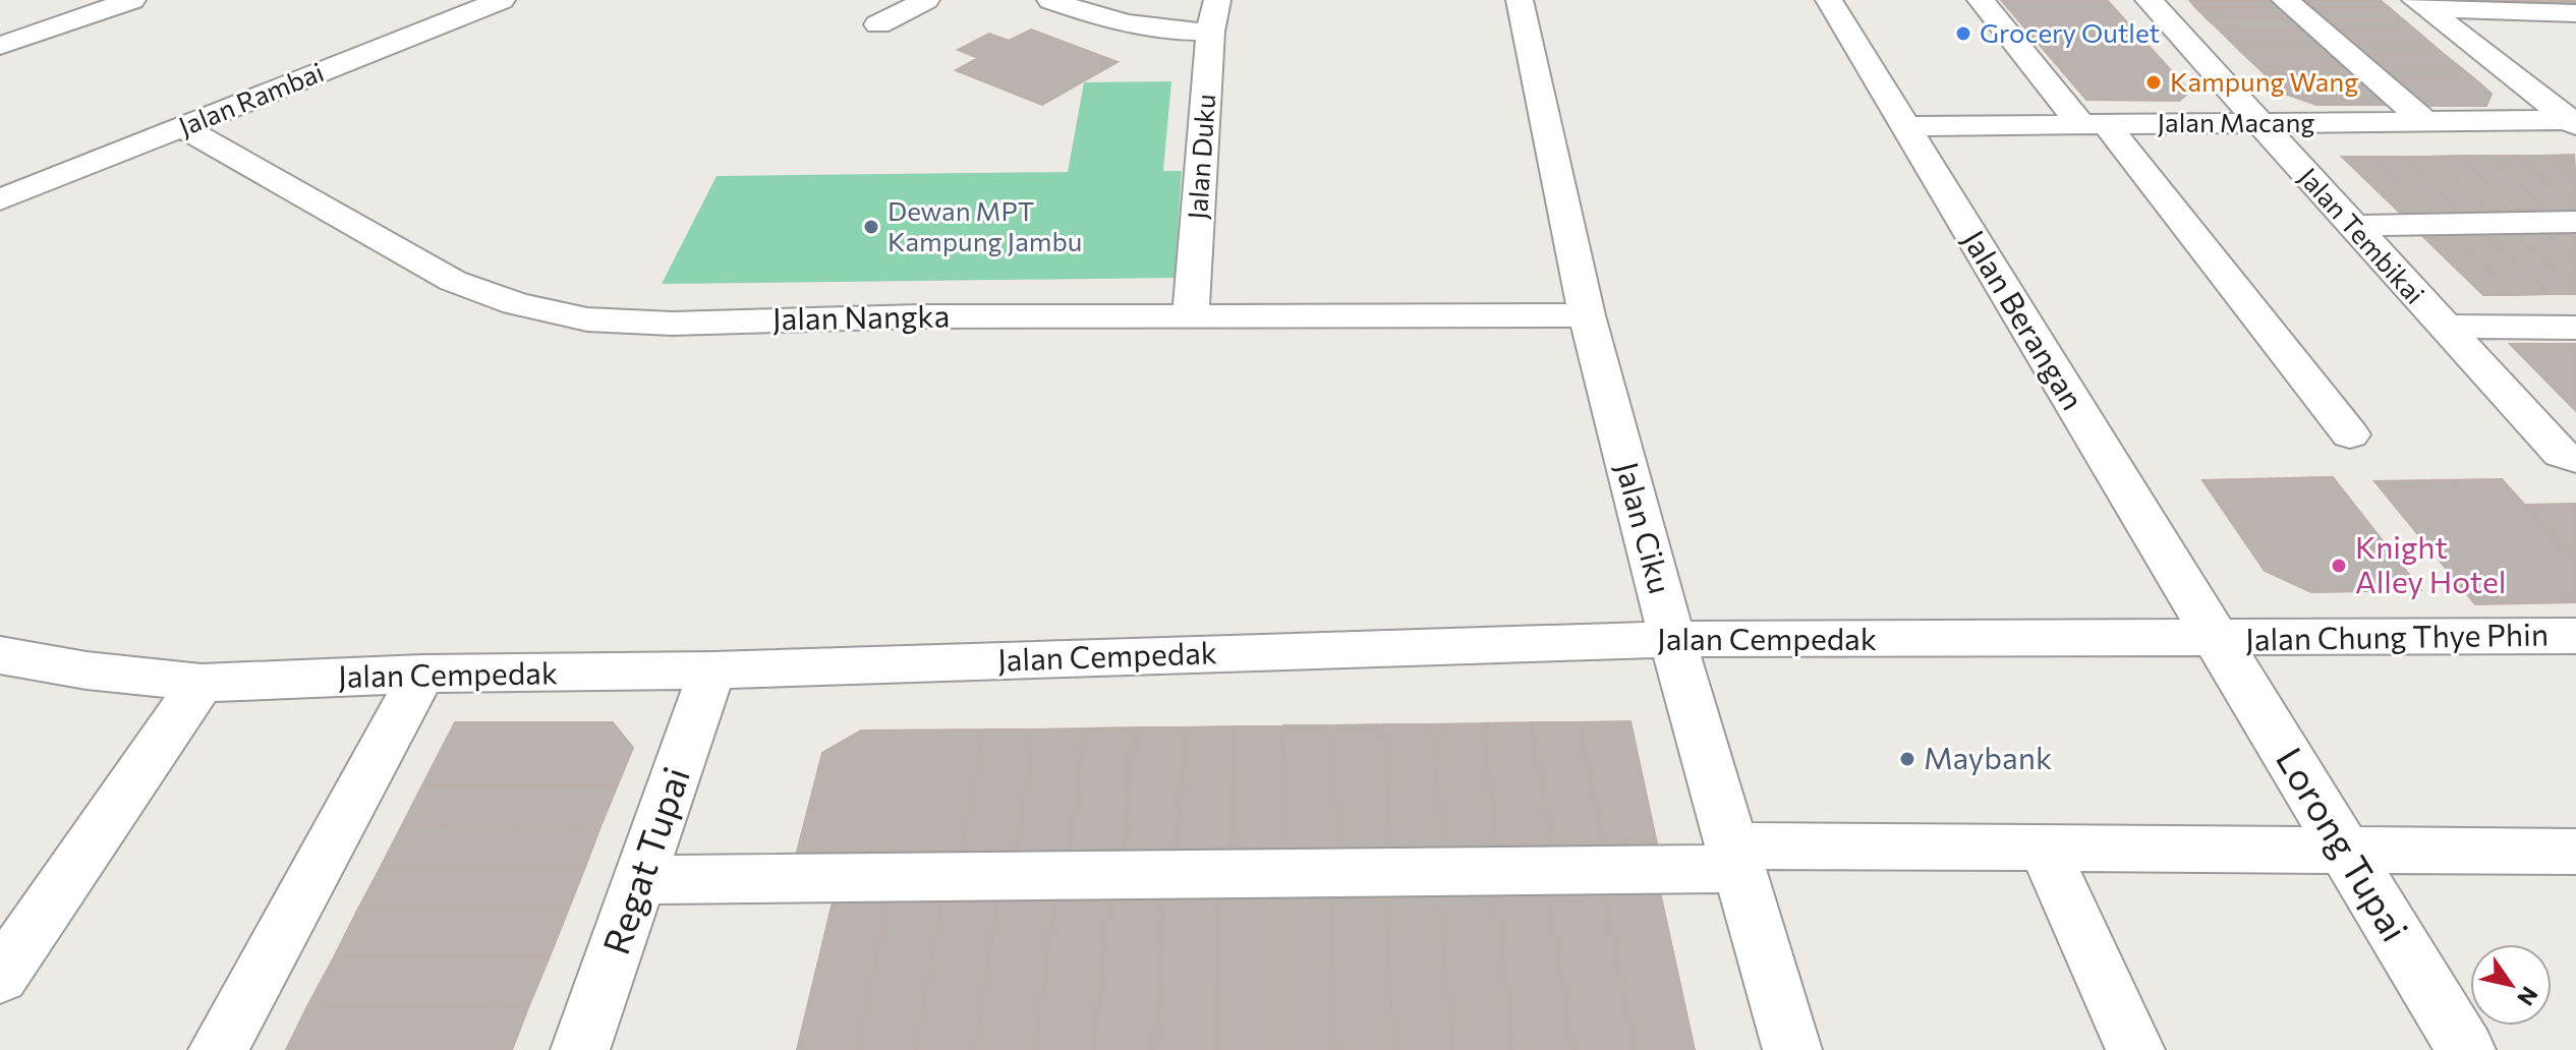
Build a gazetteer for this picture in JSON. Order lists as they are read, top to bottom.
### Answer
{
  "streets": {
    "street": [
      "Jalan Rambai",
      "Jalan Macang",
      "Jalan Duku",
      "Jalan Tembikai",
      "Jalan Nangka",
      "Jalan Berangan",
      "Jalan Ciku",
      "Jalan Chung Thye Phin",
      "Jalan Cempedak",
      "Lorong Tupai",
      "Regat Tupai"
    ]
  },
  "crossings": [
    ["Jalan Rambai", "Jalan Nangka"],
    ["Jalan Macang", "Jalan Tembikai"],
    ["Jalan Macang", "Jalan Berangan"],
    ["Jalan Duku", "Jalan Nangka"],
    ["Jalan Nangka", "Jalan Ciku"],
    ["Jalan Berangan", "Jalan Chung Thye Phin"],
    ["Jalan Berangan", "Jalan Cempedak"],
    ["Jalan Berangan", "Lorong Tupai"],
    ["Jalan Ciku", "Jalan Cempedak"],
    ["Jalan Chung Thye Phin", "Jalan Cempedak"],
    ["Jalan Chung Thye Phin", "Lorong Tupai"],
    ["Jalan Cempedak", "Lorong Tupai"],
    ["Jalan Cempedak", "Regat Tupai"]
  ],
  "places": [
    "Grocery Outlet",
    "Kampung Wang",
    "Dewan MPT Kampung Jambu",
    "Knight Alley Hotel",
    "Maybank"
  ],
  "north": "bottom right"
}
